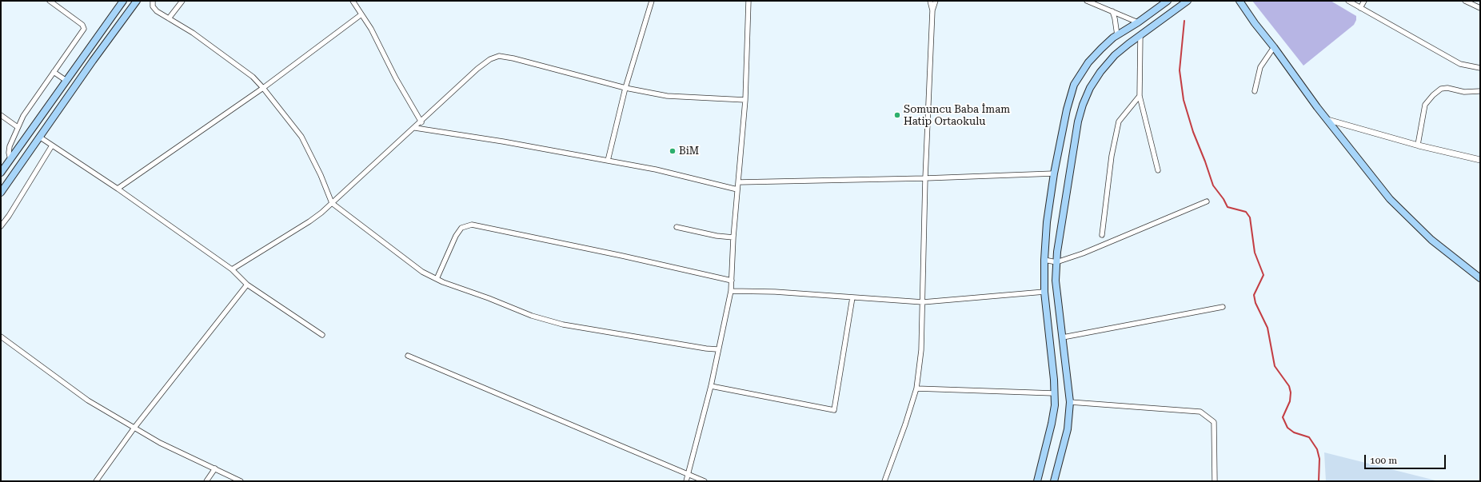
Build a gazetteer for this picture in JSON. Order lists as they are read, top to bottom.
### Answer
{
  "places": ["Somuncu Baba İmam Hatip Ortaokulu", "BiM"],
  "scale_bar": "100 m"
}
